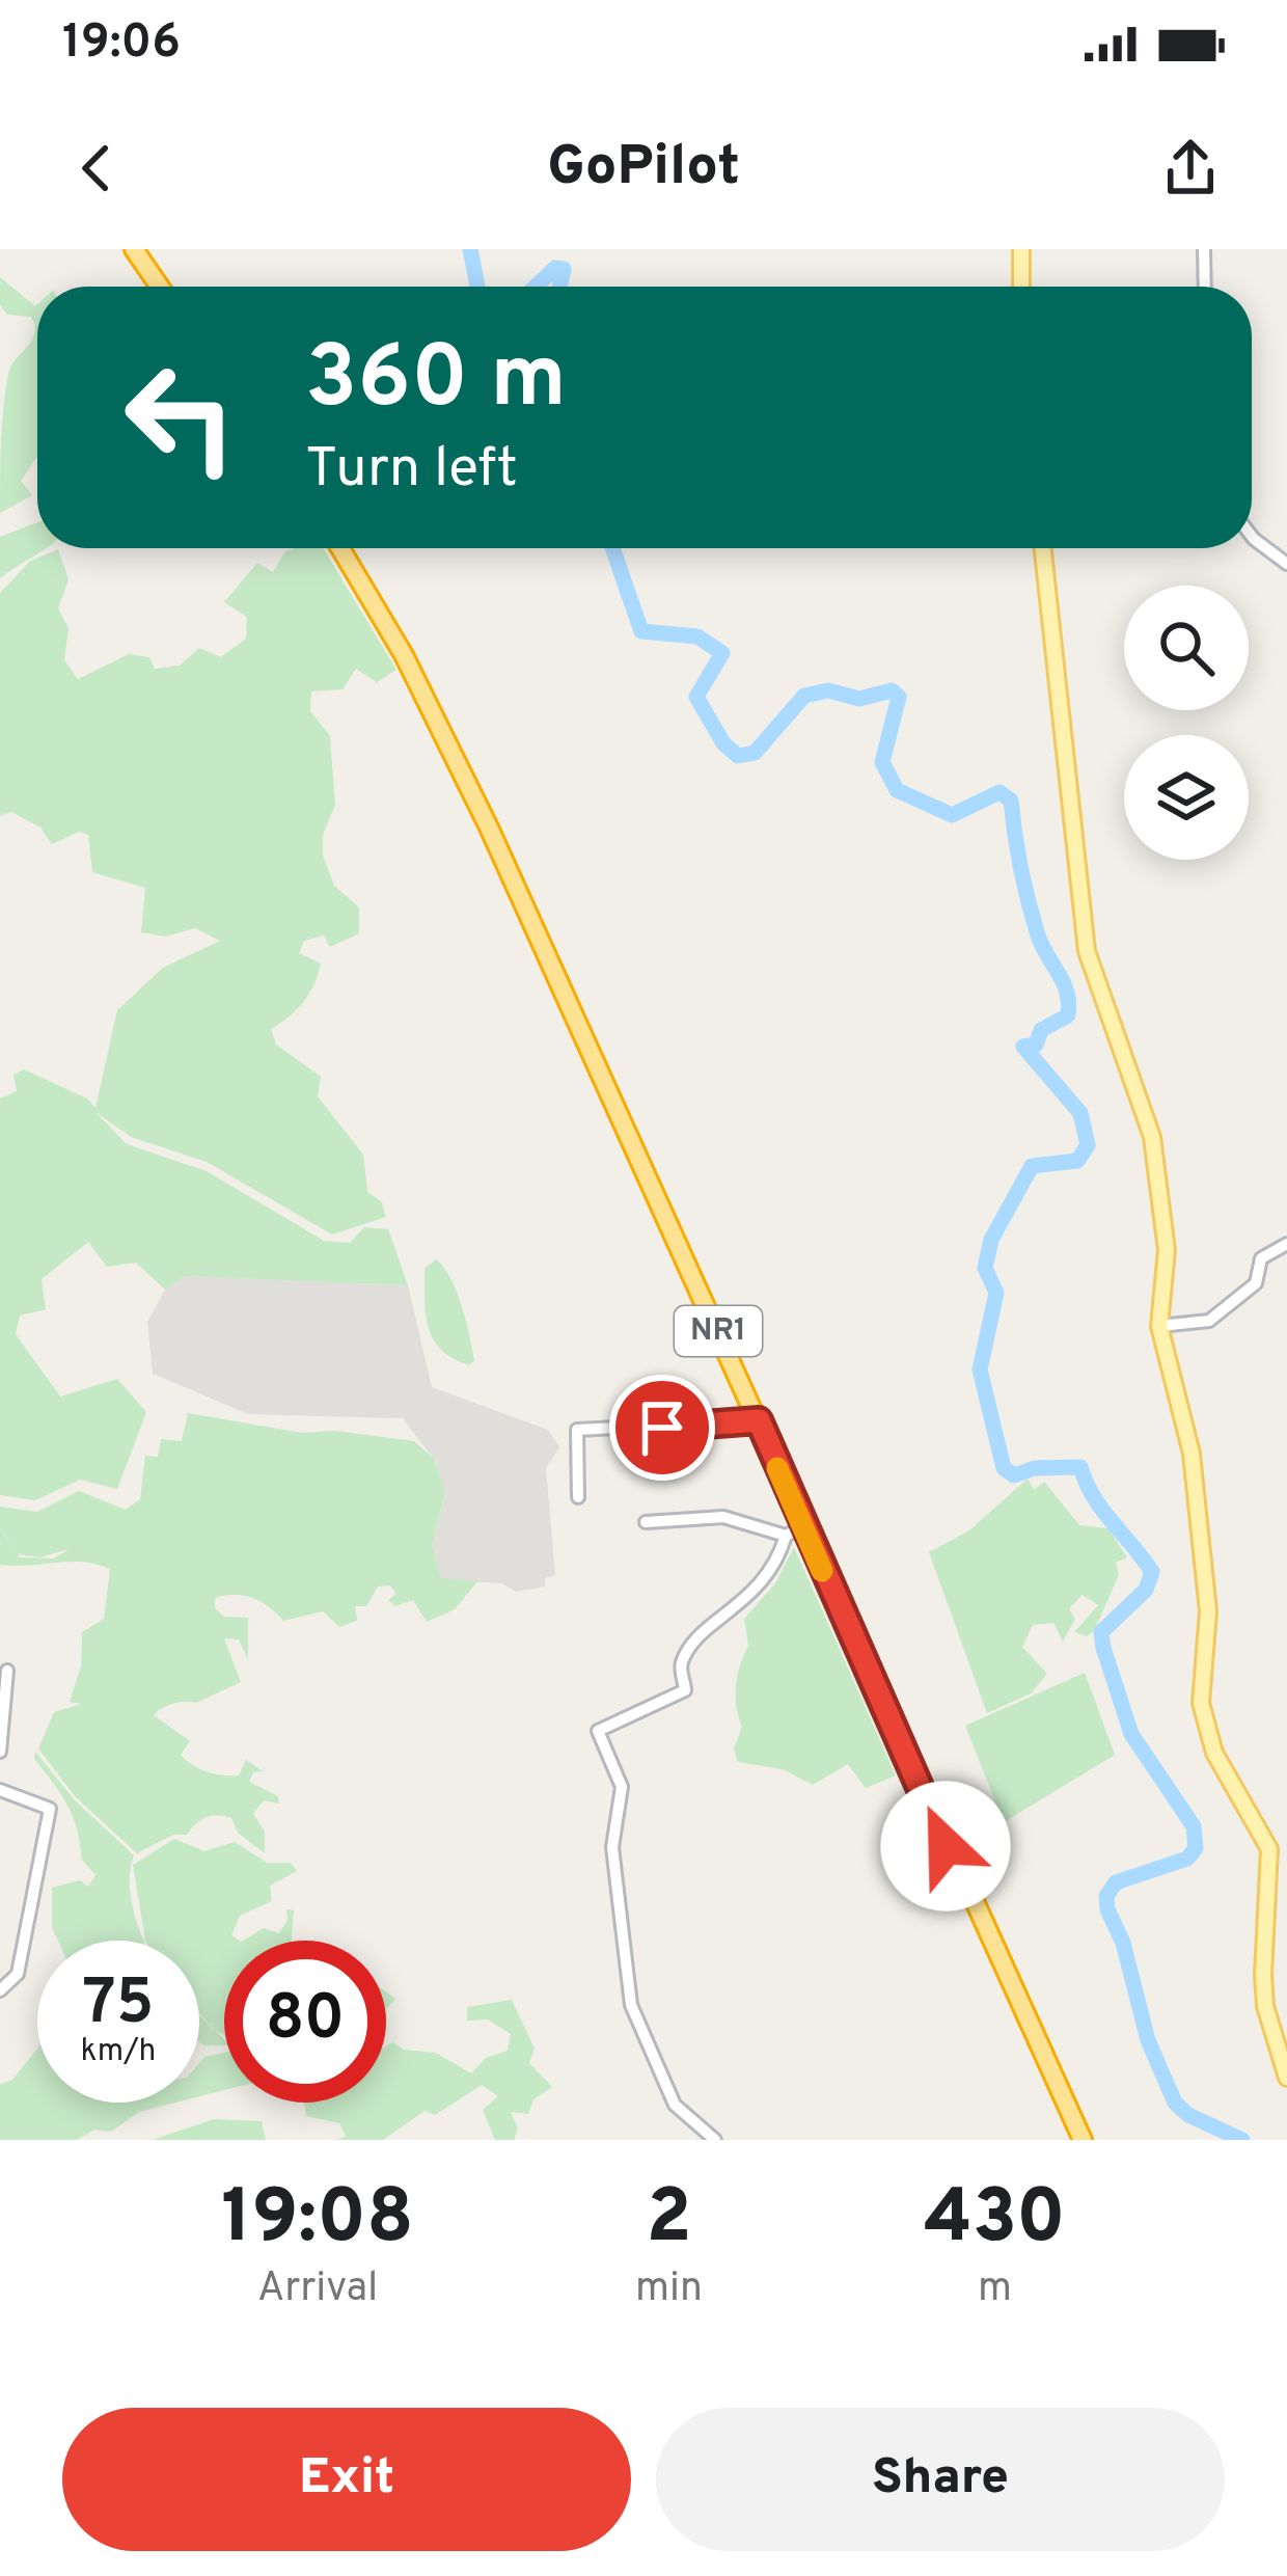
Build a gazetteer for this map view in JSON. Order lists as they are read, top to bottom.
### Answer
{
  "streets": {
    "highway": ["NR1"]
  },
  "page": {
    "status": "19:06",
    "header": "GoPilot",
    "turn": ["360 m", "Turn left"],
    "speed": "75 km/h",
    "limit": "80",
    "eta": [
      "19:08",
      "Arrival",
      "2",
      "min",
      "430",
      "m"
    ],
    "buttons": ["Exit", "Share"]
  }
}
